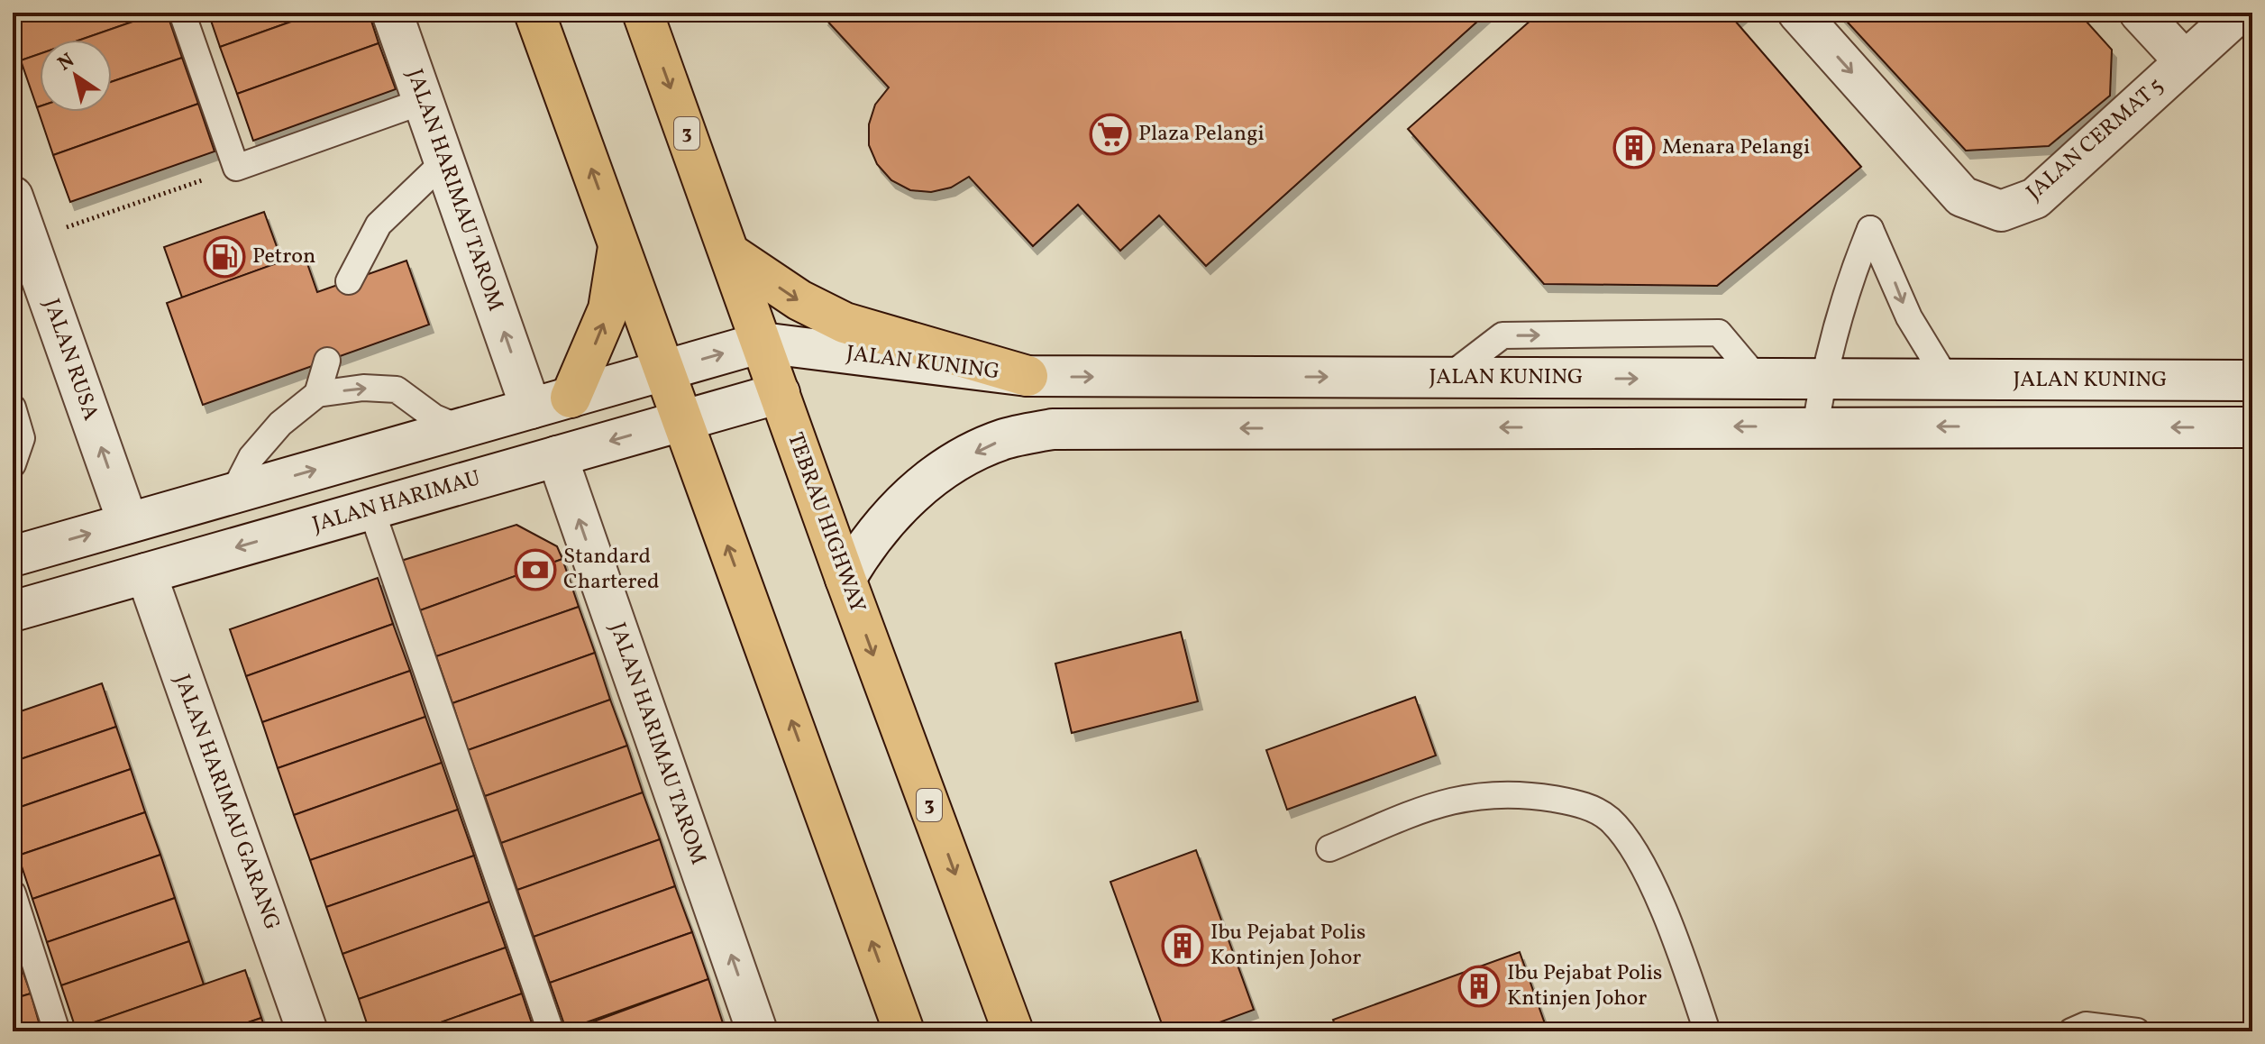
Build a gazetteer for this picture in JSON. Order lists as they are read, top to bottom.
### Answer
{
  "streets": {
    "highway": ["3", "TEBRAU HIGHWAY"],
    "street": [
      "JALAN CERMAT 5",
      "JALAN HARIMAU TAROM",
      "JALAN RUSA",
      "JALAN KUNING",
      "JALAN HARIMAU",
      "JALAN HARIMAU GARANG"
    ]
  },
  "crossings": [
    ["JALAN HARIMAU TAROM", "JALAN HARIMAU"],
    ["JALAN KUNING", "TEBRAU HIGHWAY"],
    ["JALAN HARIMAU", "TEBRAU HIGHWAY"],
    ["JALAN HARIMAU", "JALAN HARIMAU GARANG"]
  ],
  "one_way": ["JALAN HARIMAU TAROM", "JALAN RUSA"],
  "places": {
    "supermarket": ["Plaza Pelangi"],
    "building": ["Menara Pelangi", "Ibu Pejabat Polis Kontinjen Johor", "Ibu Pejabat Polis Kntinjen Johor"],
    "fuel station": ["Petron"],
    "bank": ["Standard Chartered"]
  },
  "north": "top left"
}
